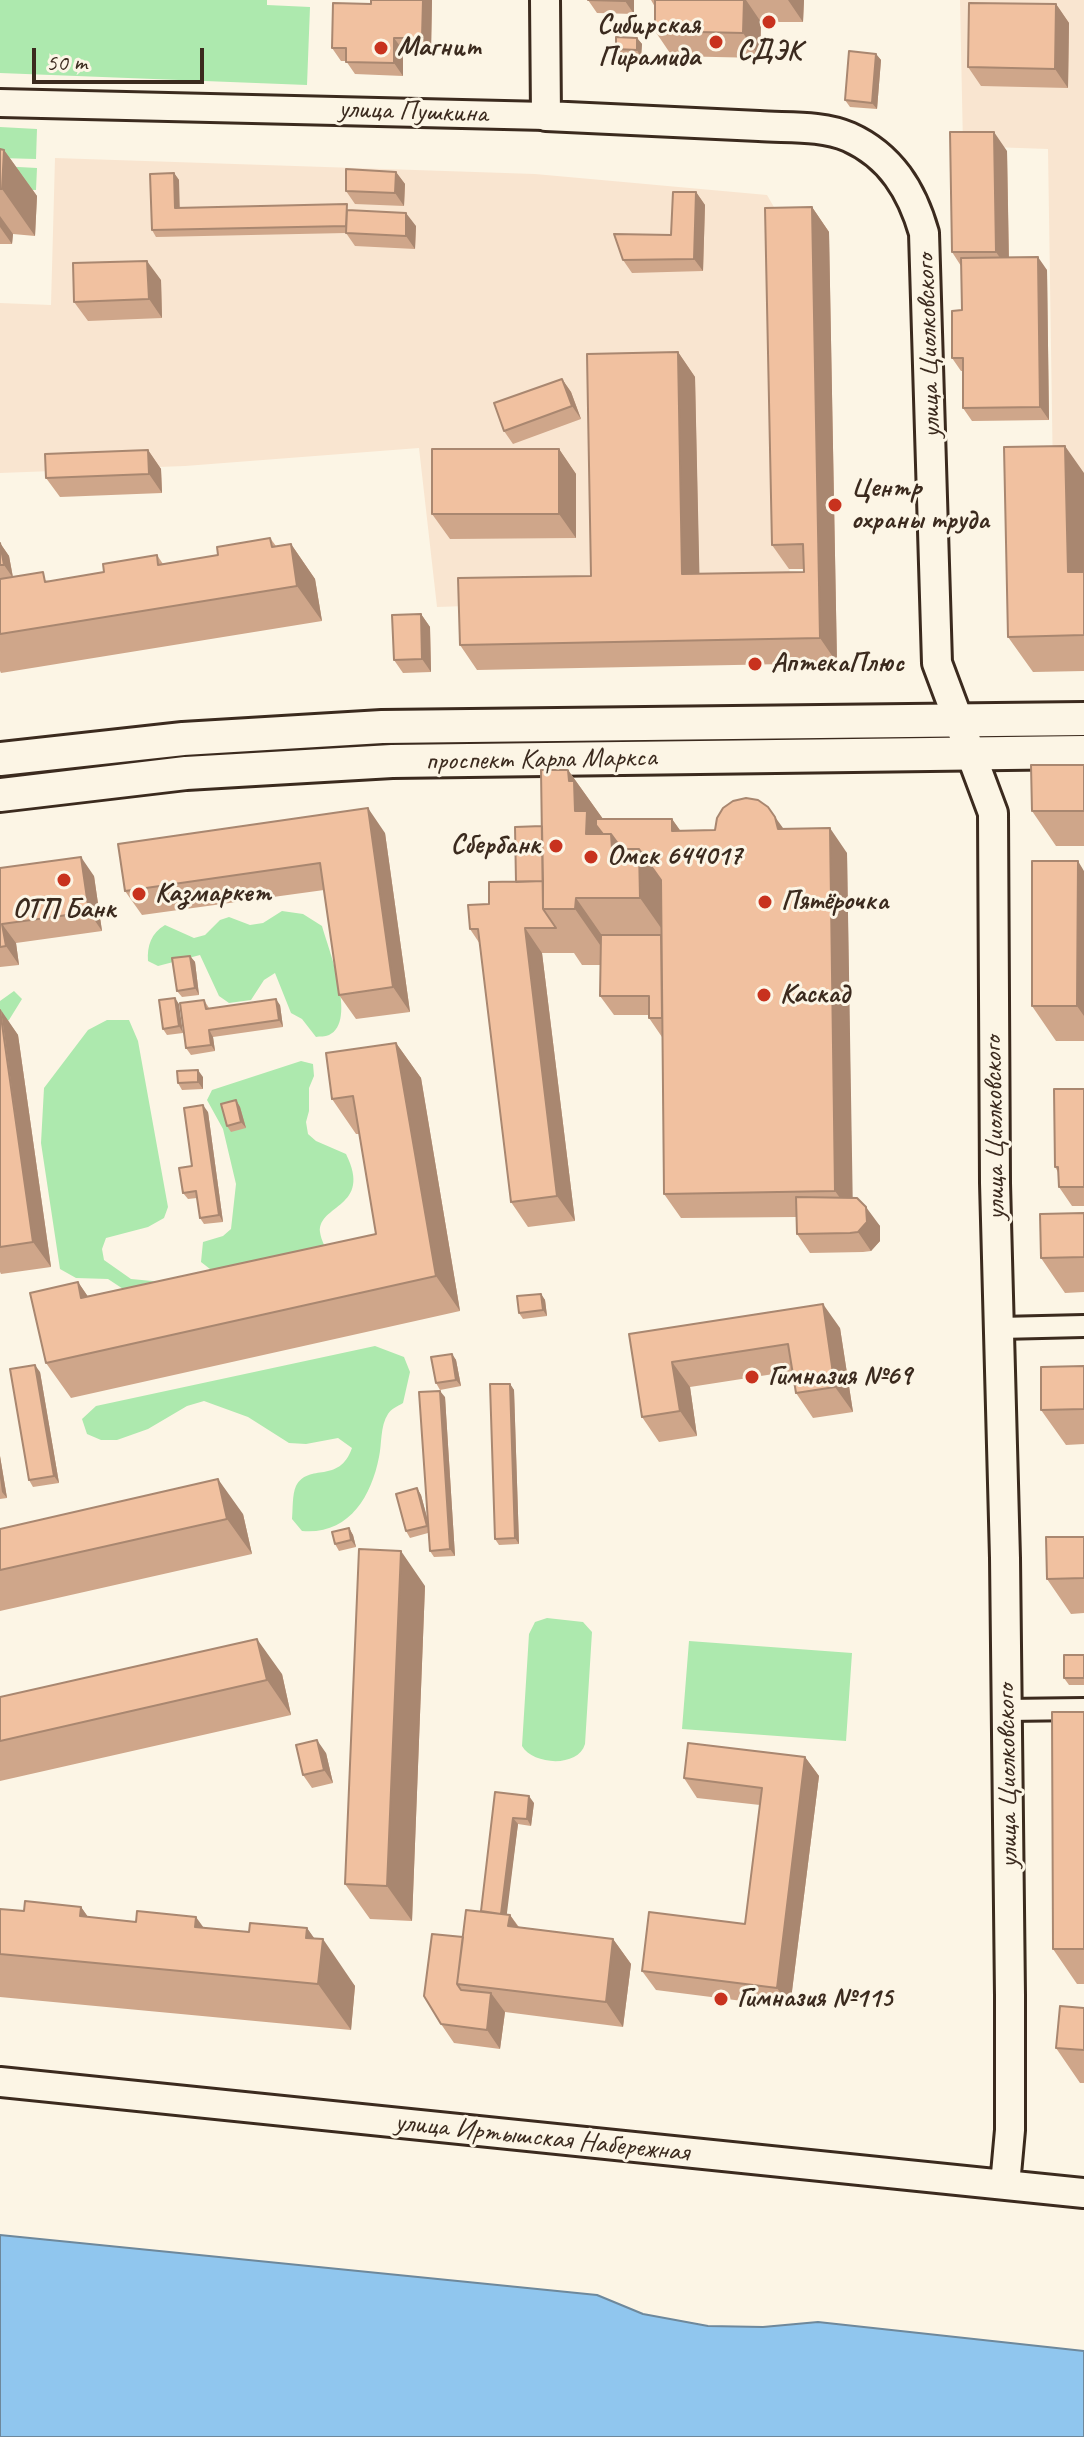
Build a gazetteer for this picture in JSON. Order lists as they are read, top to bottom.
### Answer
{
  "streets": {
    "main road": [
      "улица Пушкина",
      "улица Циолковского",
      "проспект Карла Маркса",
      "улица Иртышская Набережная"
    ]
  },
  "crossings": [
    ["улица Пушкина", "улица Циолковского"],
    ["улица Циолковского", "проспект Карла Маркса"],
    ["улица Циолковского", "улица Иртышская Набережная"]
  ],
  "places": [
    "СДЭК",
    "Сибирская Пирамида",
    "Магнит",
    "Центр охраны труда",
    "АптекаПлюс",
    "Сбербанк",
    "Омск 644017",
    "ОТП Банк",
    "Казмаркет",
    "Пятёрочка",
    "Каскад",
    "Гимназия №69",
    "Гимназия №115"
  ],
  "scale_bar": "50 m"
}
